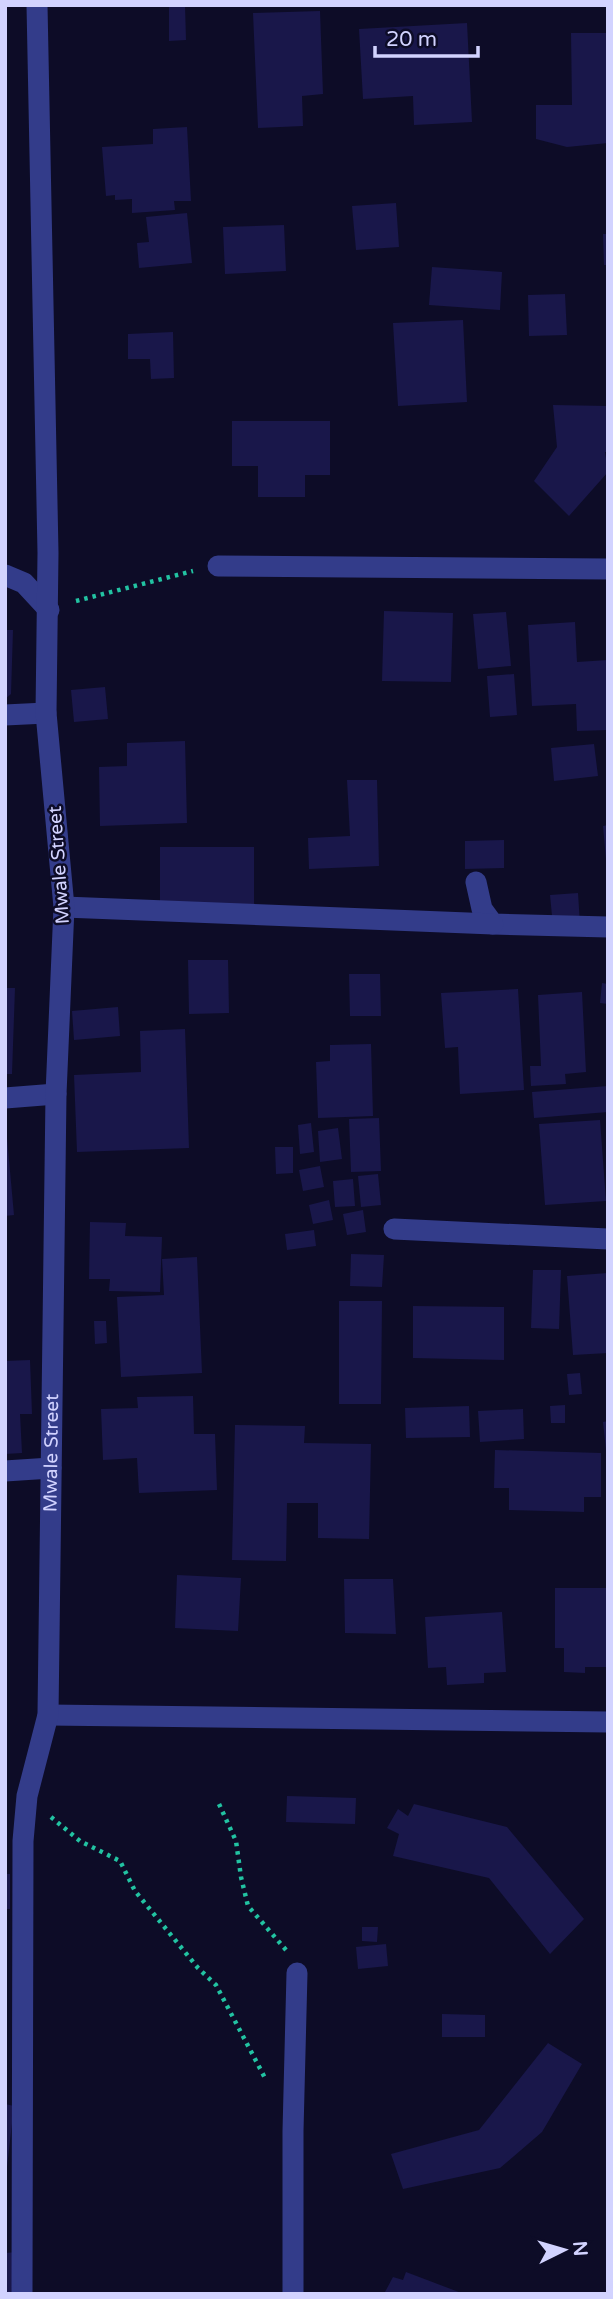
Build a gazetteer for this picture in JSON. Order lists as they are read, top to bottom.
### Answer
{
  "streets": {
    "street": ["Mwale Street"]
  },
  "scale_bar": "20 m",
  "north": "right"
}
